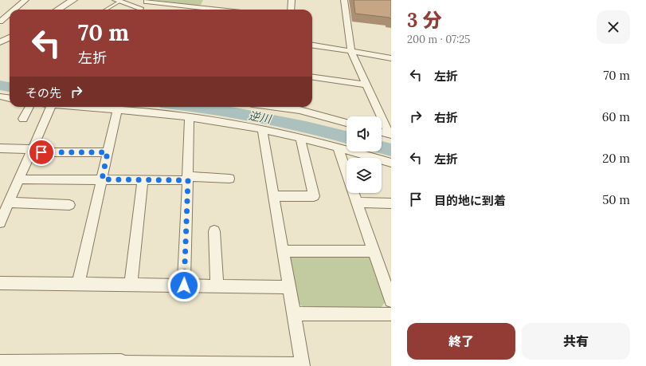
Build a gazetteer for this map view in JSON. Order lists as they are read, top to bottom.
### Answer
{
  "water": ["逆川"],
  "page": {
    "heading": ["3 分", "200 m · 07:25"],
    "turn": ["70 m", "左折"],
    "list": [
      {
        "name": "左折",
        "value": "70 m"
      },
      {
        "name": "右折",
        "value": "60 m"
      },
      {
        "name": "左折",
        "value": "20 m"
      },
      {
        "name": "目的地に到着",
        "value": "50 m"
      }
    ],
    "then": "その先",
    "buttons": ["終了", "共有"]
  }
}
